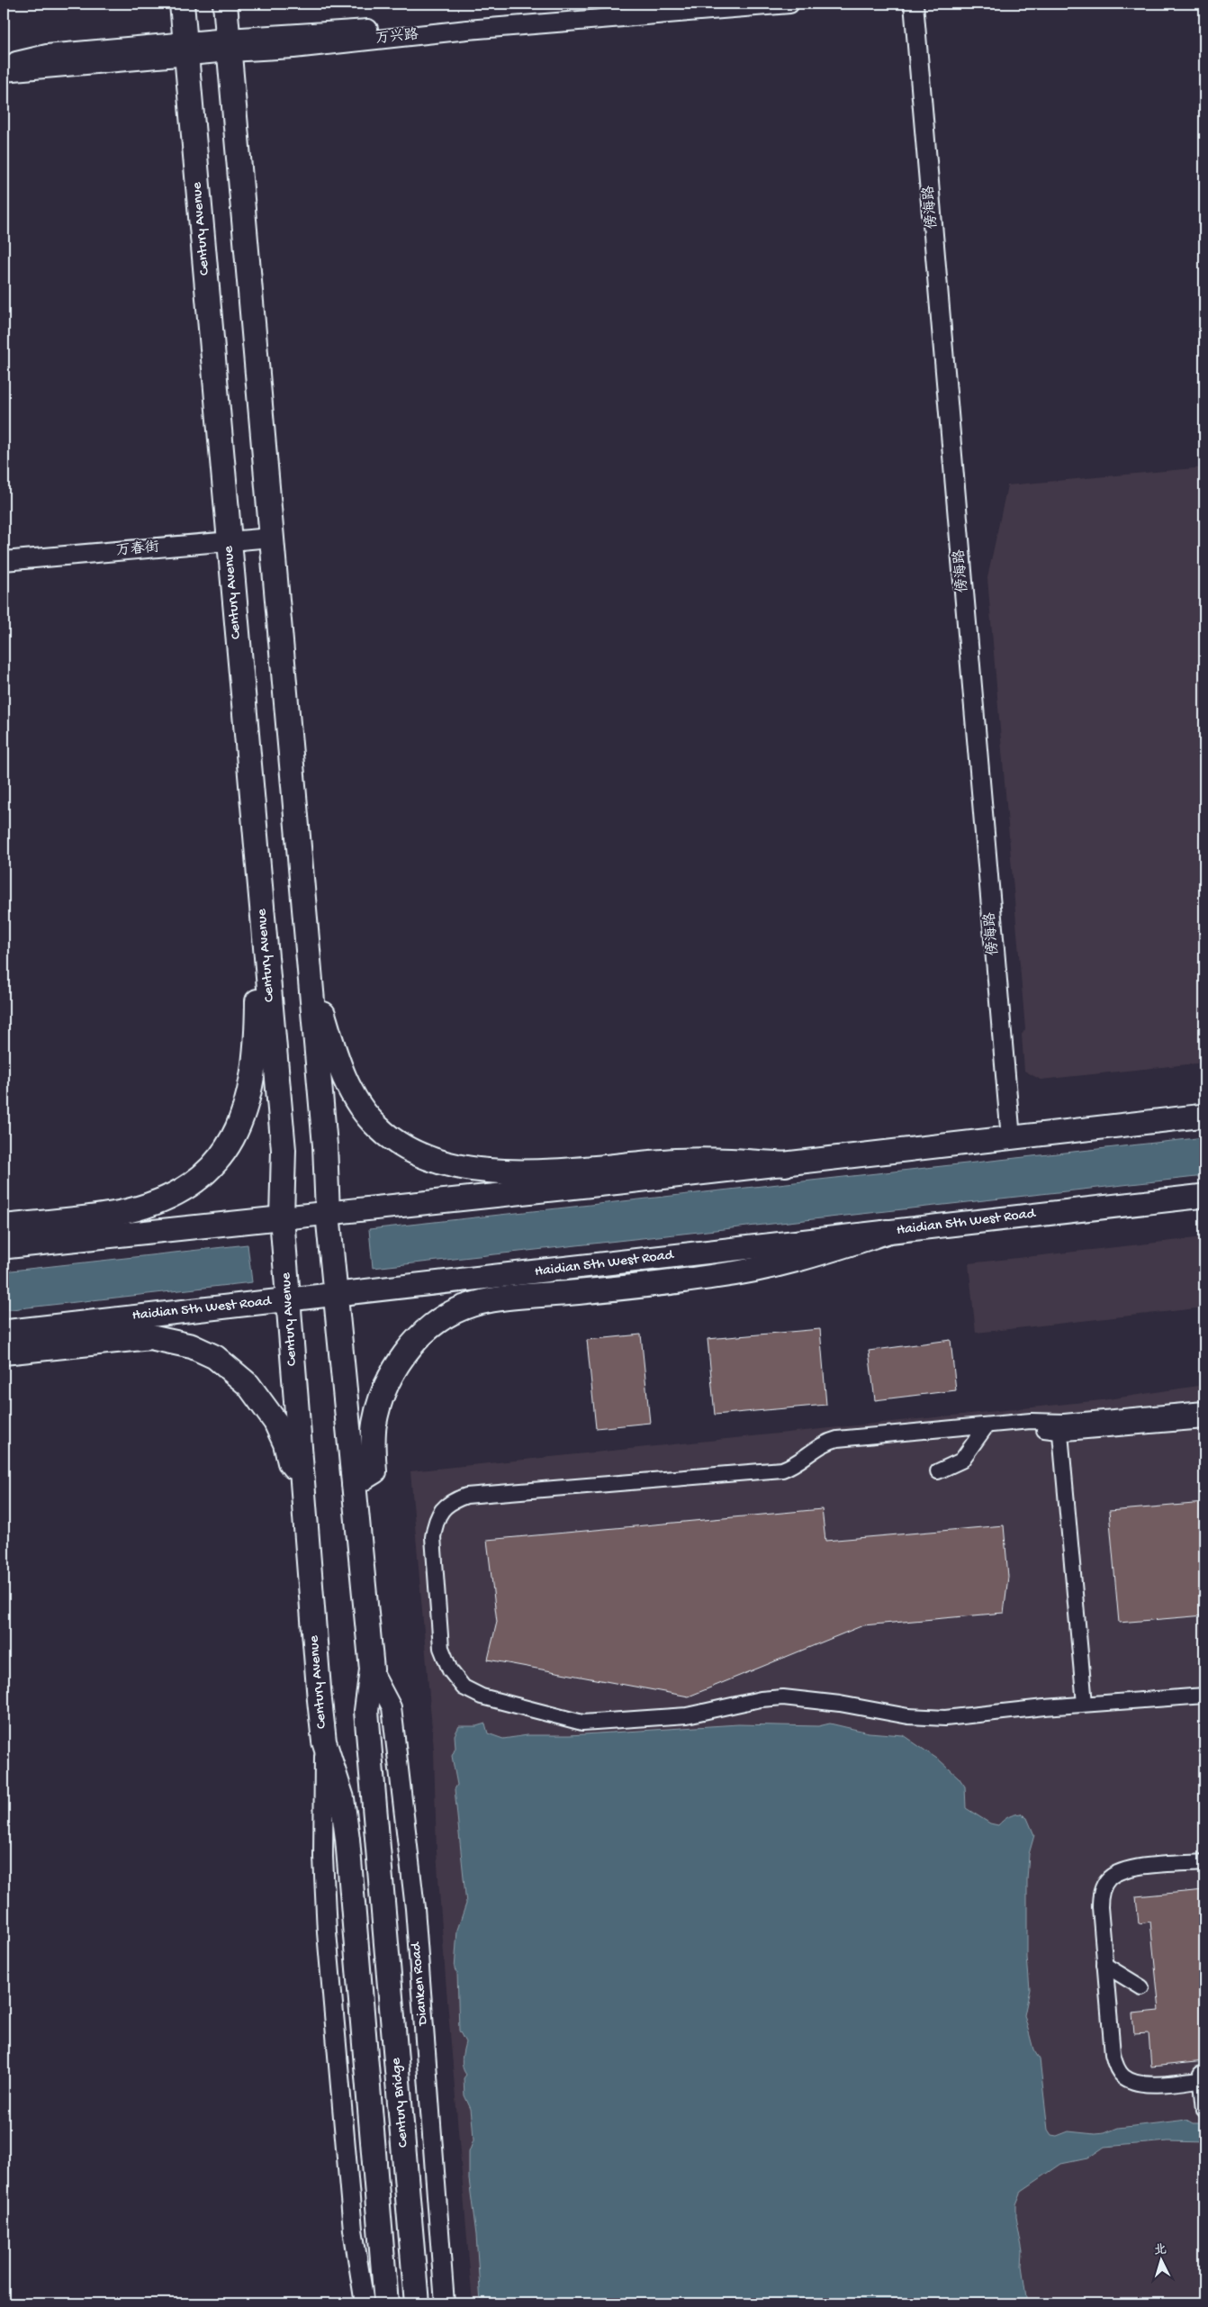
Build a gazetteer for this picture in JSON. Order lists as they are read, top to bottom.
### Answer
{
  "streets": {
    "highway": ["Century Avenue", "Century Bridge"],
    "main road": ["Haidian 5th West Road"],
    "street": [
      "万兴路",
      "傍海路",
      "万春街",
      "Dianken Road"
    ]
  },
  "crossings": [
    ["万兴路", "Century Avenue"],
    ["Century Avenue", "万春街"],
    ["Century Avenue", "Haidian 5th West Road"],
    ["Century Avenue", "Century Bridge"],
    ["Dianken Road", "Century Bridge"]
  ],
  "north": "top"
}
